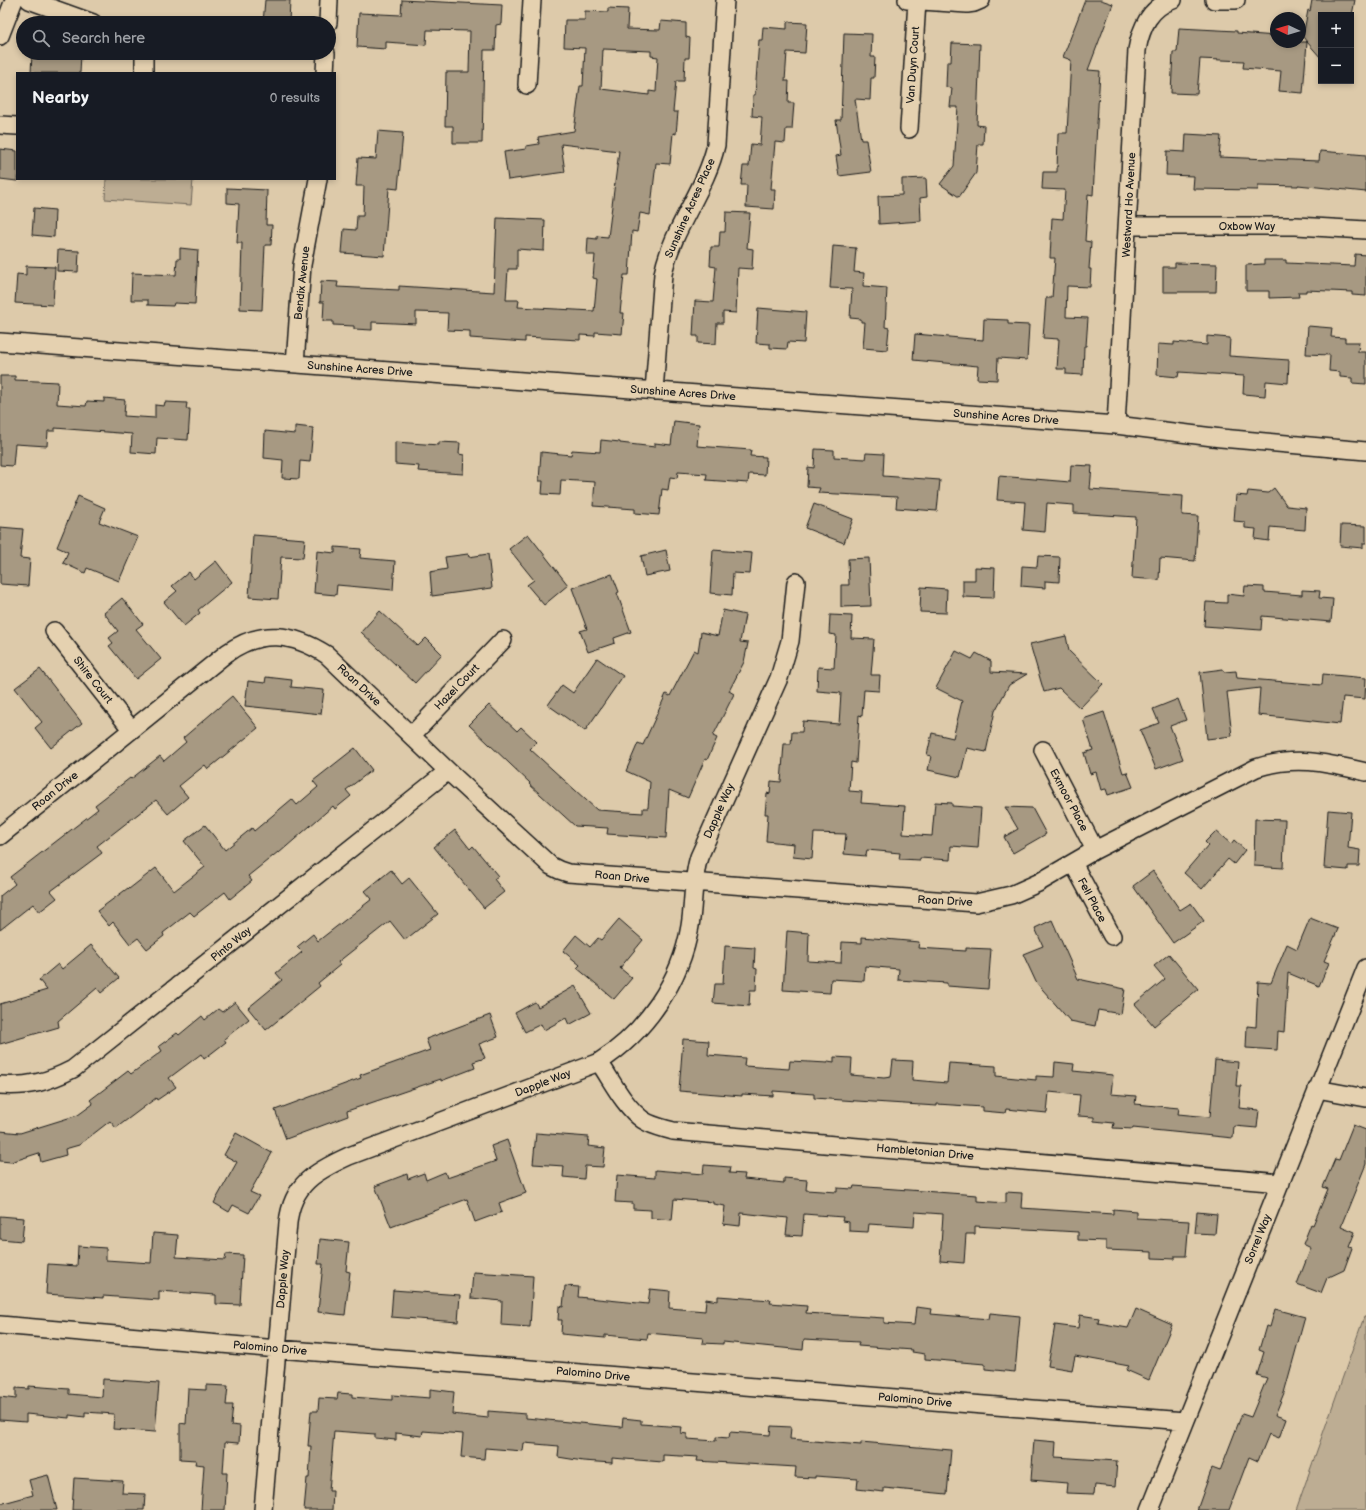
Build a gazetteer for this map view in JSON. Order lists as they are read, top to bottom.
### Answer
{
  "streets": {
    "street": [
      "Van Duyn Court",
      "Westward Ho Avenue",
      "Sunshine Acres Place",
      "Oxbow Way",
      "Bendix Avenue",
      "Sunshine Acres Drive",
      "Shire Court",
      "Roan Drive",
      "Hazel Court",
      "Exmoor Place",
      "Dapple Way",
      "Fell Place",
      "Pinto Way",
      "Hambletonian Drive",
      "Sorrel Way",
      "Palomino Drive"
    ]
  },
  "crossings": [
    ["Westward Ho Avenue", "Oxbow Way"],
    ["Westward Ho Avenue", "Sunshine Acres Drive"],
    ["Sunshine Acres Place", "Sunshine Acres Drive"],
    ["Bendix Avenue", "Sunshine Acres Drive"],
    ["Shire Court", "Roan Drive"],
    ["Roan Drive", "Hazel Court"],
    ["Roan Drive", "Exmoor Place"],
    ["Roan Drive", "Dapple Way"],
    ["Roan Drive", "Fell Place"],
    ["Roan Drive", "Pinto Way"],
    ["Dapple Way", "Hambletonian Drive"],
    ["Dapple Way", "Palomino Drive"],
    ["Hambletonian Drive", "Sorrel Way"],
    ["Sorrel Way", "Palomino Drive"]
  ],
  "north": "left",
  "page": {
    "map_buttons": ["+", "−"],
    "search": "Search here",
    "heading": ["Nearby", "0 results"]
  }
}
